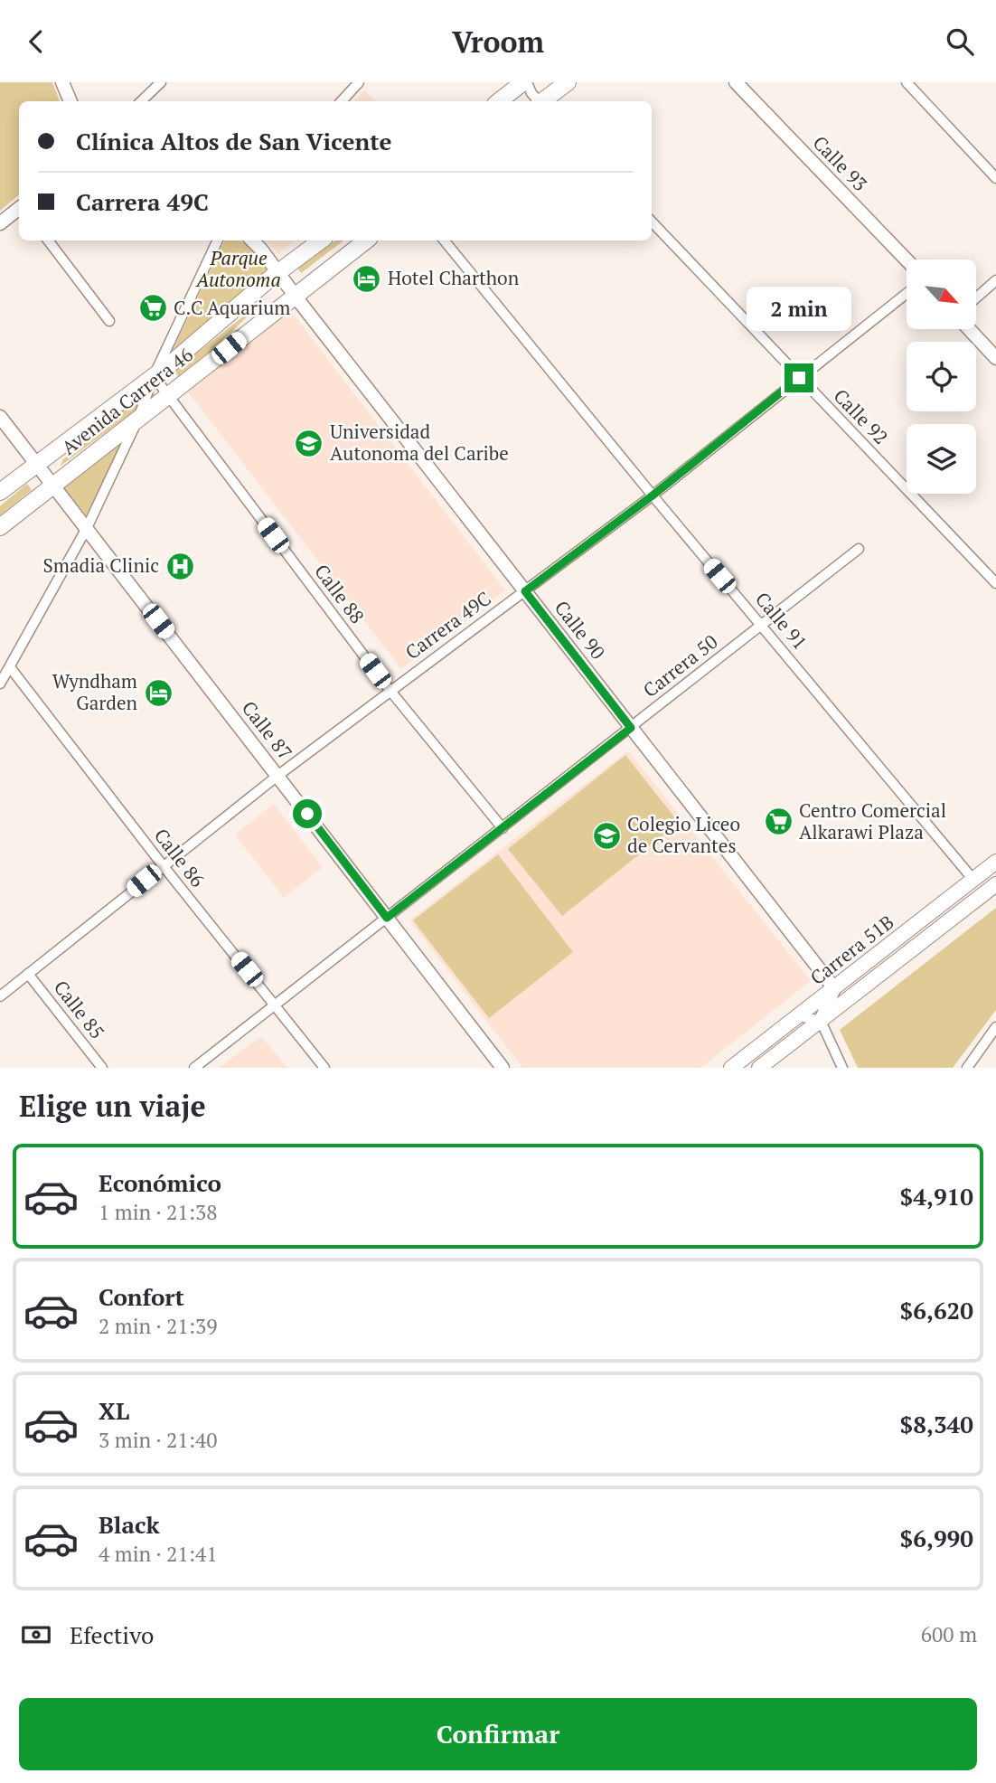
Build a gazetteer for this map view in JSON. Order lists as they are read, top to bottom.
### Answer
{
  "streets": {
    "main road": ["Avenida Carrera 46", "Carrera 51B"],
    "street": [
      "Calle 93",
      "Calle 92",
      "Calle 88",
      "Calle 91",
      "Carrera 49C",
      "Calle 90",
      "Carrera 50",
      "Calle 87",
      "Calle 86",
      "Calle 85"
    ]
  },
  "crossings": [
    ["Avenida Carrera 46", "Calle 88"],
    ["Avenida Carrera 46", "Calle 90"],
    ["Avenida Carrera 46", "Calle 87"],
    ["Calle 92", "Carrera 49C"],
    ["Calle 88", "Carrera 49C"],
    ["Calle 88", "Carrera 50"],
    ["Calle 91", "Carrera 49C"],
    ["Calle 91", "Carrera 50"],
    ["Calle 91", "Carrera 51B"],
    ["Carrera 49C", "Calle 90"],
    ["Carrera 49C", "Calle 87"],
    ["Carrera 49C", "Calle 86"],
    ["Carrera 49C", "Calle 85"],
    ["Calle 90", "Carrera 50"],
    ["Calle 90", "Carrera 51B"],
    ["Carrera 50", "Calle 87"],
    ["Carrera 50", "Calle 86"]
  ],
  "parks": ["Parque Autonoma"],
  "places": {
    "hotel": ["Hotel Charthon", "Wyndham Garden"],
    "supermarket": ["C.C Aquarium", "Centro Comercial Alkarawi Plaza"],
    "school or university": ["Universidad Autonoma del Caribe", "Colegio Liceo de Cervantes"],
    "hospital": ["Smadia Clinic"]
  },
  "north": "bottom right",
  "page": {
    "header": "Vroom",
    "banner": ["Clínica Altos de San Vicente", "Carrera 49C"],
    "bubble": "2 min",
    "heading": "Elige un viaje",
    "list": [
      {
        "name": "Económico",
        "note": "1 min · 21:38",
        "value": "$4,910"
      },
      {
        "name": "Confort",
        "note": "2 min · 21:39",
        "value": "$6,620"
      },
      {
        "name": "XL",
        "note": "3 min · 21:40",
        "value": "$8,340"
      },
      {
        "name": "Black",
        "note": "4 min · 21:41",
        "value": "$6,990"
      }
    ],
    "pay": ["Efectivo", "600 m"],
    "buttons": "Confirmar"
  }
}
